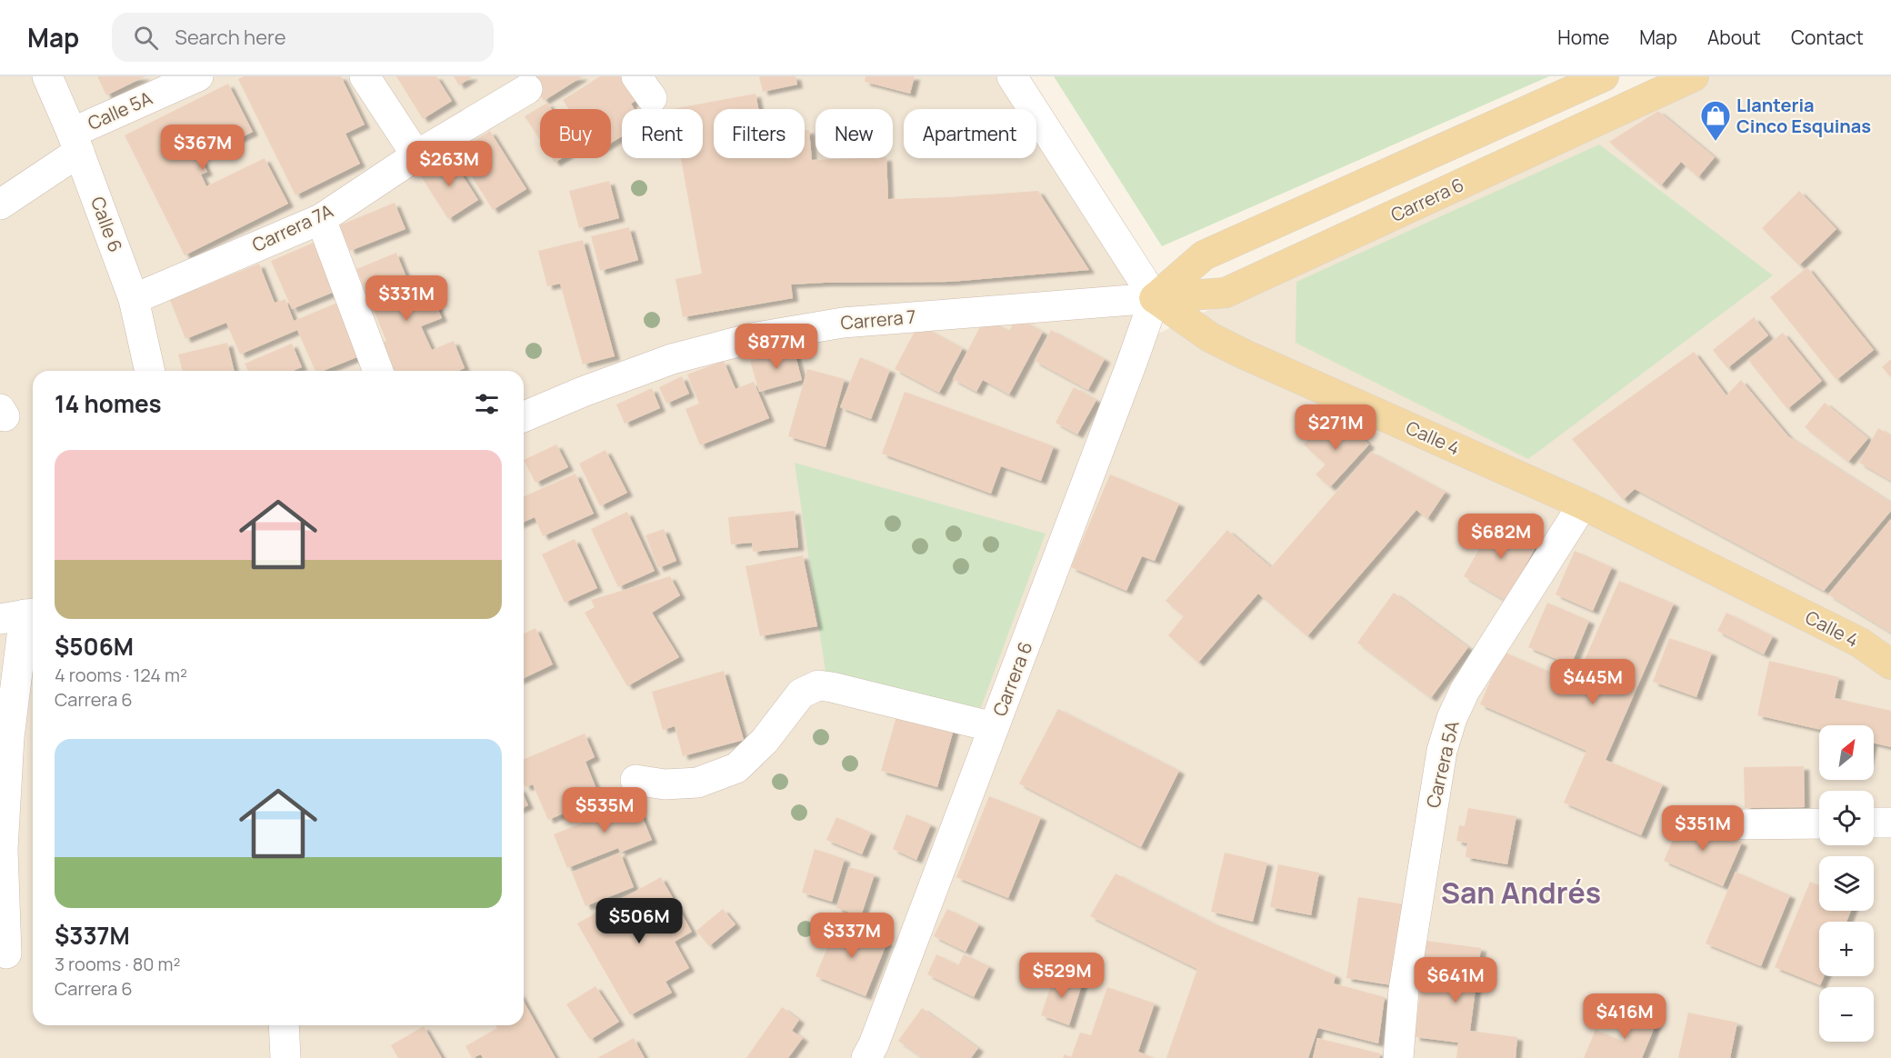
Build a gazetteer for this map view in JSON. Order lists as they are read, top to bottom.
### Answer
{
  "streets": {
    "main road": ["Carrera 6", "Calle 4"],
    "street": [
      "Calle 5A",
      "Calle 6",
      "Carrera 7A",
      "Carrera 7",
      "Carrera 5A"
    ]
  },
  "crossings": [
    ["Calle 5A", "Calle 6"],
    ["Carrera 6", "Carrera 7"],
    ["Carrera 6", "Calle 4"],
    ["Calle 6", "Carrera 7A"],
    ["Carrera 7", "Calle 4"],
    ["Calle 4", "Carrera 5A"]
  ],
  "districts": ["San Andrés"],
  "places": {
    "shop": ["Llanteria Cinco Esquinas"]
  },
  "north": "top right",
  "page": {
    "header": "Map",
    "search": "Search here",
    "nav": [
      "Home",
      "Map",
      "About",
      "Contact"
    ],
    "chip": [
      "Buy",
      "Rent",
      "Filters",
      "New",
      "Apartment"
    ],
    "price": [
      "$367M",
      "$263M",
      "$331M",
      "$877M",
      "$271M",
      "$682M",
      "$445M",
      "$535M",
      "$351M",
      "$506M",
      "$337M",
      "$529M",
      "$641M",
      "$416M"
    ],
    "heading": "14 homes",
    "list": [
      {
        "name": "$506M",
        "note": "4 rooms · 124 m² · Carrera 6"
      },
      {
        "name": "$337M",
        "note": "3 rooms · 80 m² · Carrera 6"
      }
    ],
    "map_buttons": ["+", "−"]
  }
}
